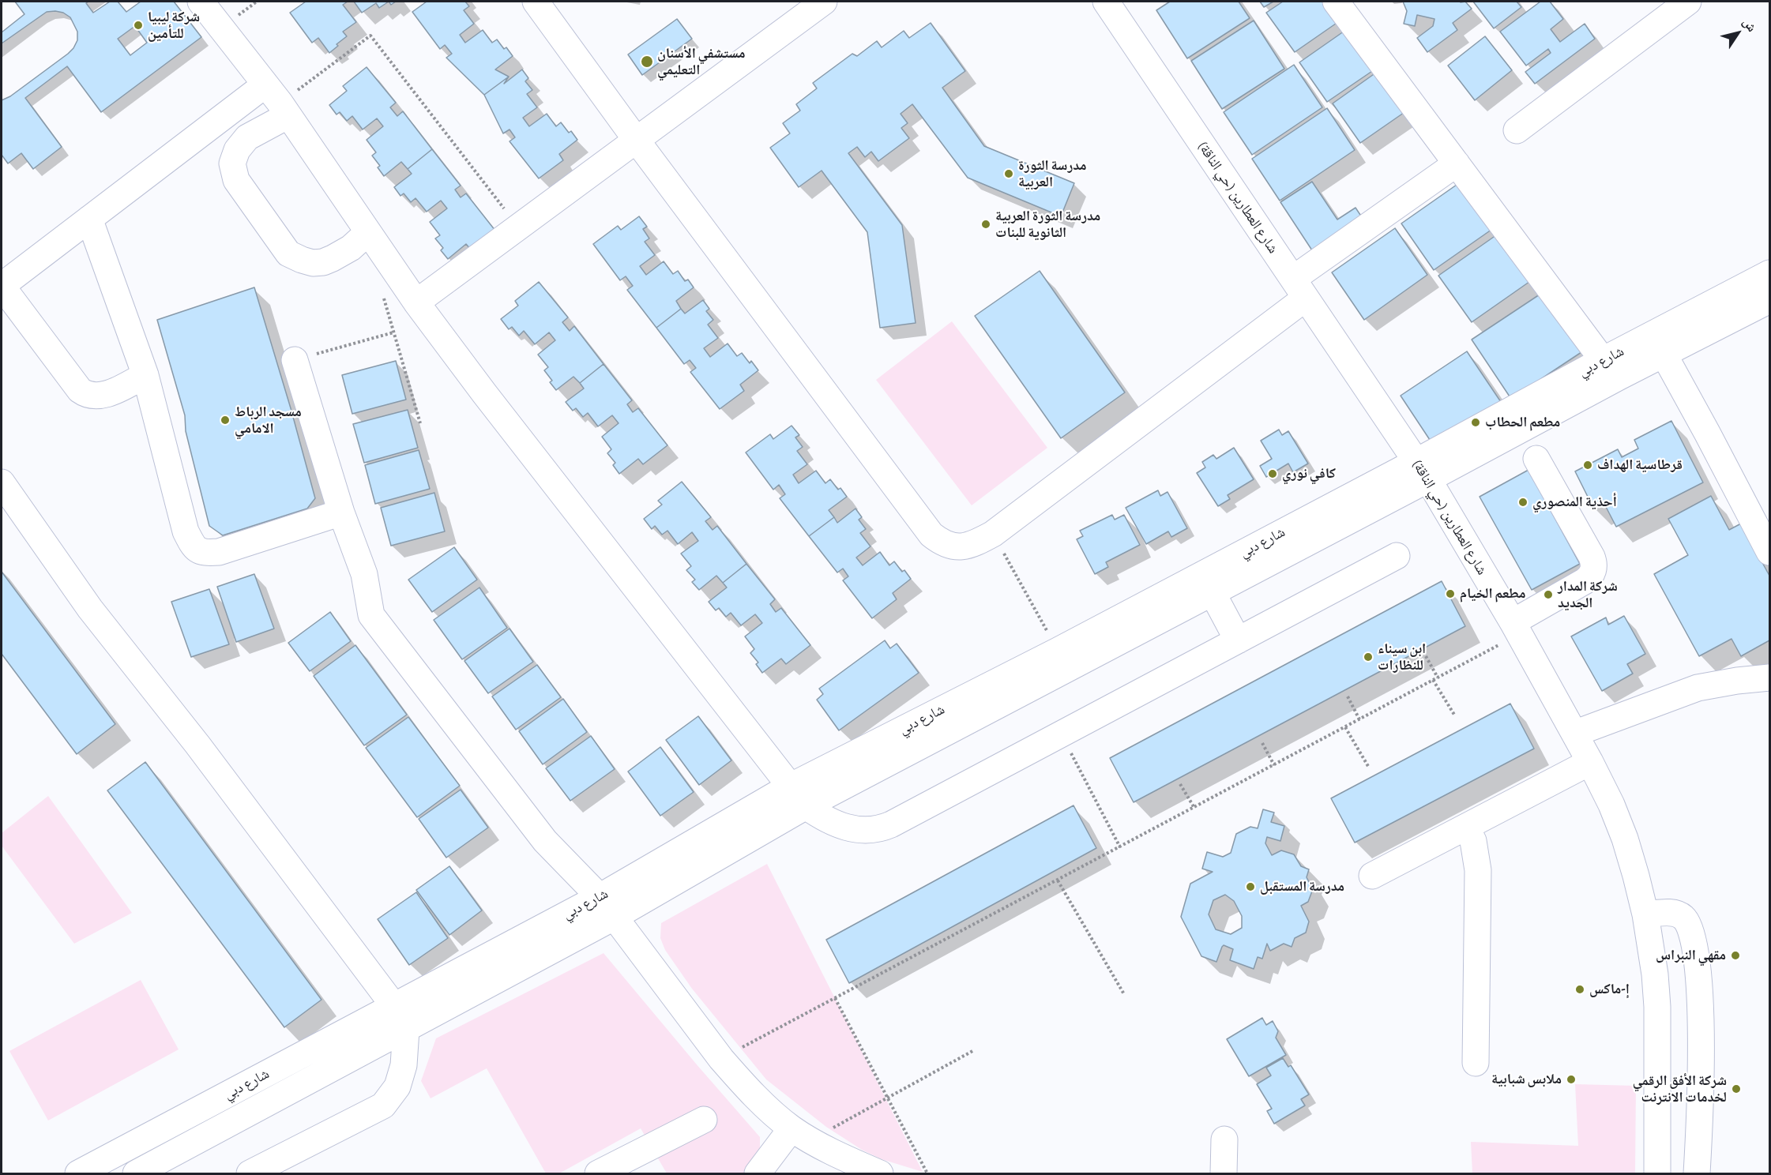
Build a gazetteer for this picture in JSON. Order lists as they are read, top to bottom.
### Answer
{
  "streets": {
    "street": ["شارع العطارين (حي الناقة)", "شارع دبي"]
  },
  "crossings": [
    ["شارع العطارين (حي الناقة)", "شارع دبي"]
  ],
  "places": [
    "شركة ليبيا للتأمين",
    "مستشفي الأسنان التعليمي",
    "مدرسة الثورة العربية",
    "مدرسة الثورة العربية الثانوية للبنات",
    "مسجد الرباط الامامي",
    "مطعم الحطاب",
    "قرطاسية الهداف",
    "كافي نوري",
    "أحذية المنصوري",
    "مطعم الخيام",
    "شركة المدار الجديد",
    "ابن سيناء للنظارات",
    "مدرسة المستقبل",
    "مقهي النبراس",
    "إ-ماكس",
    "ملابس شبابية",
    "شركة الأفق الرقمي لخدمات الانترنت"
  ],
  "north": "top right"
}
